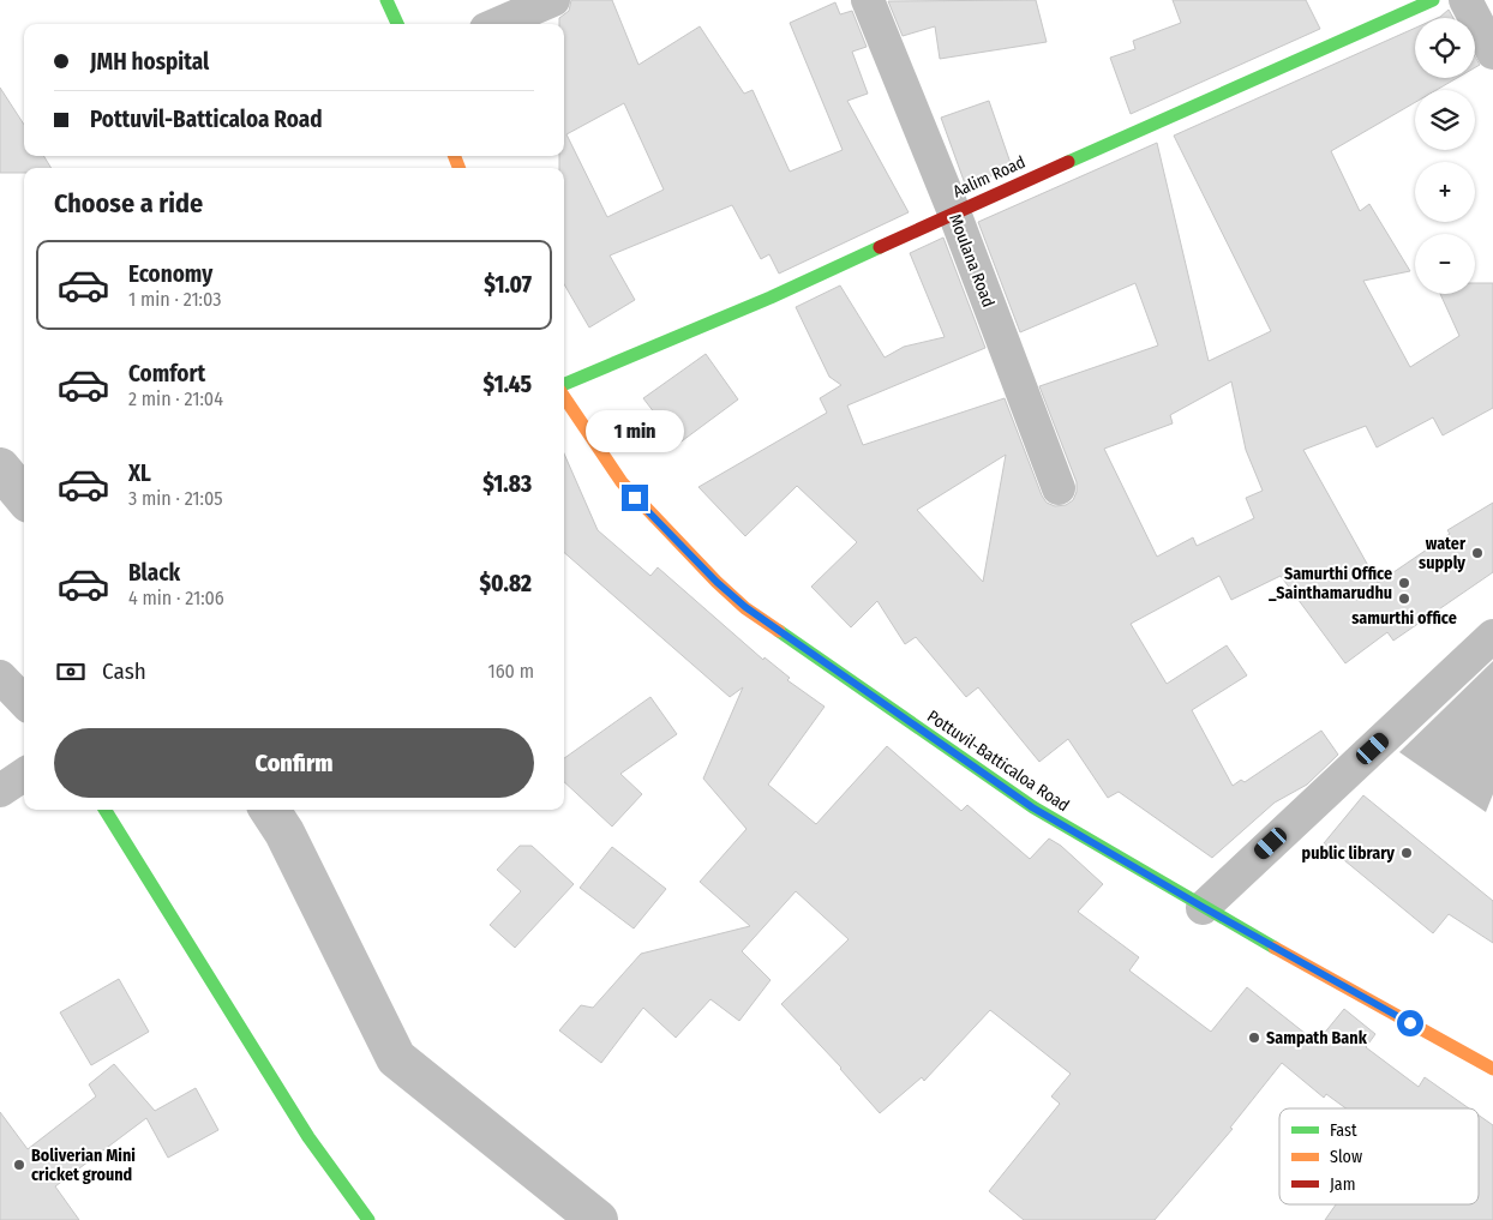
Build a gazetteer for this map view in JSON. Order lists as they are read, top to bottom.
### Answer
{
  "streets": {
    "main road": ["Aalim Road", "Pottuvil-Batticaloa Road"],
    "street": ["Moulana Road"]
  },
  "crossings": [
    ["Aalim Road", "Moulana Road"]
  ],
  "places": [
    "water supply",
    "Samurthi Office _Sainthamarudhu",
    "samurthi office",
    "public library",
    "Sampath Bank",
    "Boliverian Mini cricket ground"
  ],
  "legend": ["Fast", "Slow", "Jam"],
  "page": {
    "map_buttons": ["+", "−"],
    "banner": ["JMH hospital", "Pottuvil-Batticaloa Road"],
    "heading": "Choose a ride",
    "list": [
      {
        "name": "Economy",
        "note": "1 min · 21:03",
        "value": "$1.07"
      },
      {
        "name": "Comfort",
        "note": "2 min · 21:04",
        "value": "$1.45"
      },
      {
        "name": "XL",
        "note": "3 min · 21:05",
        "value": "$1.83"
      },
      {
        "name": "Black",
        "note": "4 min · 21:06",
        "value": "$0.82"
      }
    ],
    "bubble": "1 min",
    "pay": ["Cash", "160 m"],
    "buttons": "Confirm"
  }
}
